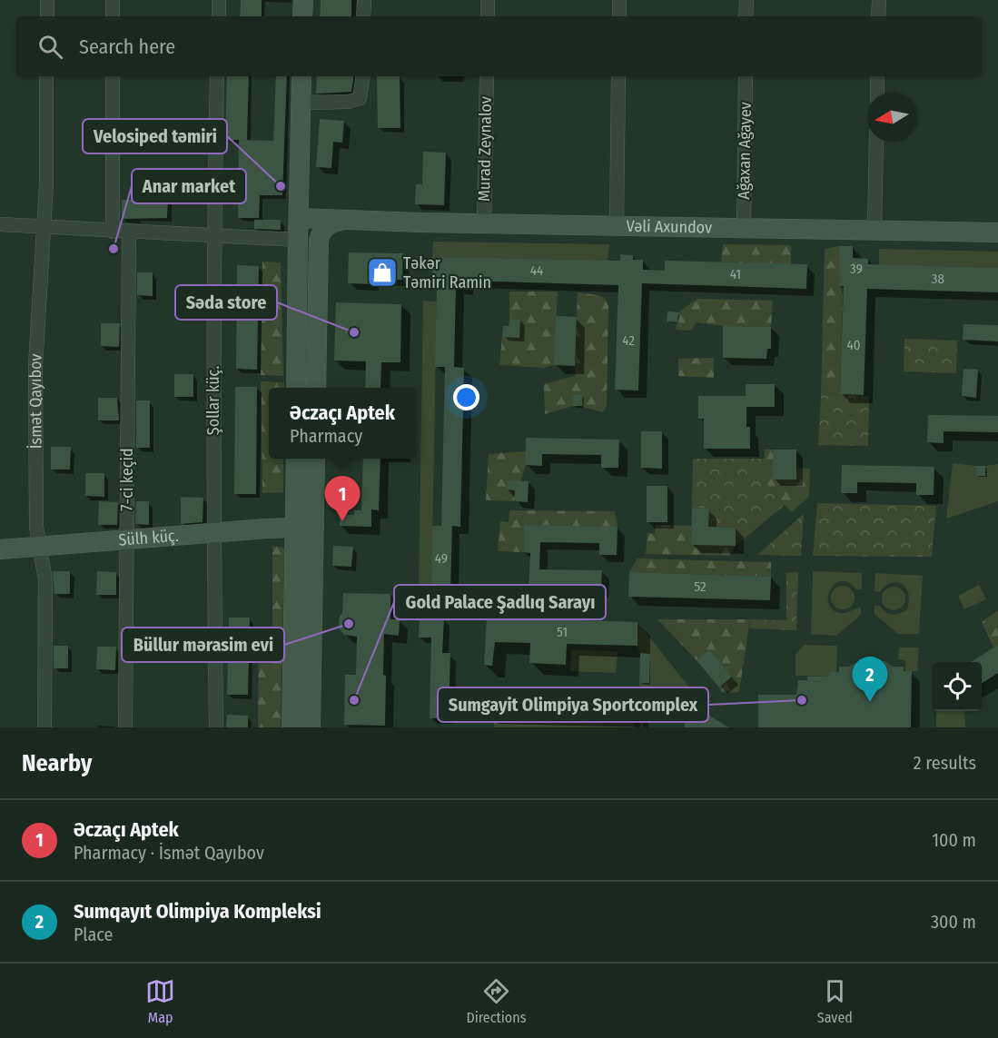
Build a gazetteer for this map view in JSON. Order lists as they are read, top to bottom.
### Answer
{
  "streets": {
    "street": [
      "Murad Zeynalov",
      "Ağaxan Ağayev",
      "Vəli Axundov",
      "İsmət Qayıbov",
      "Şollar küç.",
      "7-ci keçid",
      "Sülh küç."
    ]
  },
  "crossings": [
    ["Murad Zeynalov", "Vəli Axundov"],
    ["Ağaxan Ağayev", "Vəli Axundov"],
    ["İsmət Qayıbov", "Sülh küç."],
    ["Şollar küç.", "Sülh küç."],
    ["7-ci keçid", "Sülh küç."]
  ],
  "places": {
    "other": [
      "Velosiped təmiri",
      "Anar market",
      "Səda store",
      "Büllur mərasim evi",
      "Gold Palace Şadlıq Sarayı",
      "Sumgayit Olimpiya Sportcomplex"
    ],
    "shop": ["Tәkәr Tәmiri Ramin"]
  },
  "house_numbers": [
    "39",
    "44",
    "41",
    "38",
    "42",
    "40",
    "49",
    "52",
    "51"
  ],
  "north": "left",
  "page": {
    "search": "Search here",
    "popup": ["Əczaçı Aptek", "Pharmacy"],
    "pins": ["1", "2"],
    "heading": ["Nearby", "2 results"],
    "list": [
      {
        "mark": "1",
        "name": "Əczaçı Aptek",
        "note": "Pharmacy · İsmət Qayıbov",
        "value": "100 m"
      },
      {
        "mark": "2",
        "name": "Sumqayıt Olimpiya Kompleksi",
        "note": "Place",
        "value": "300 m"
      }
    ],
    "nav": ["Map", "Directions", "Saved"]
  }
}
